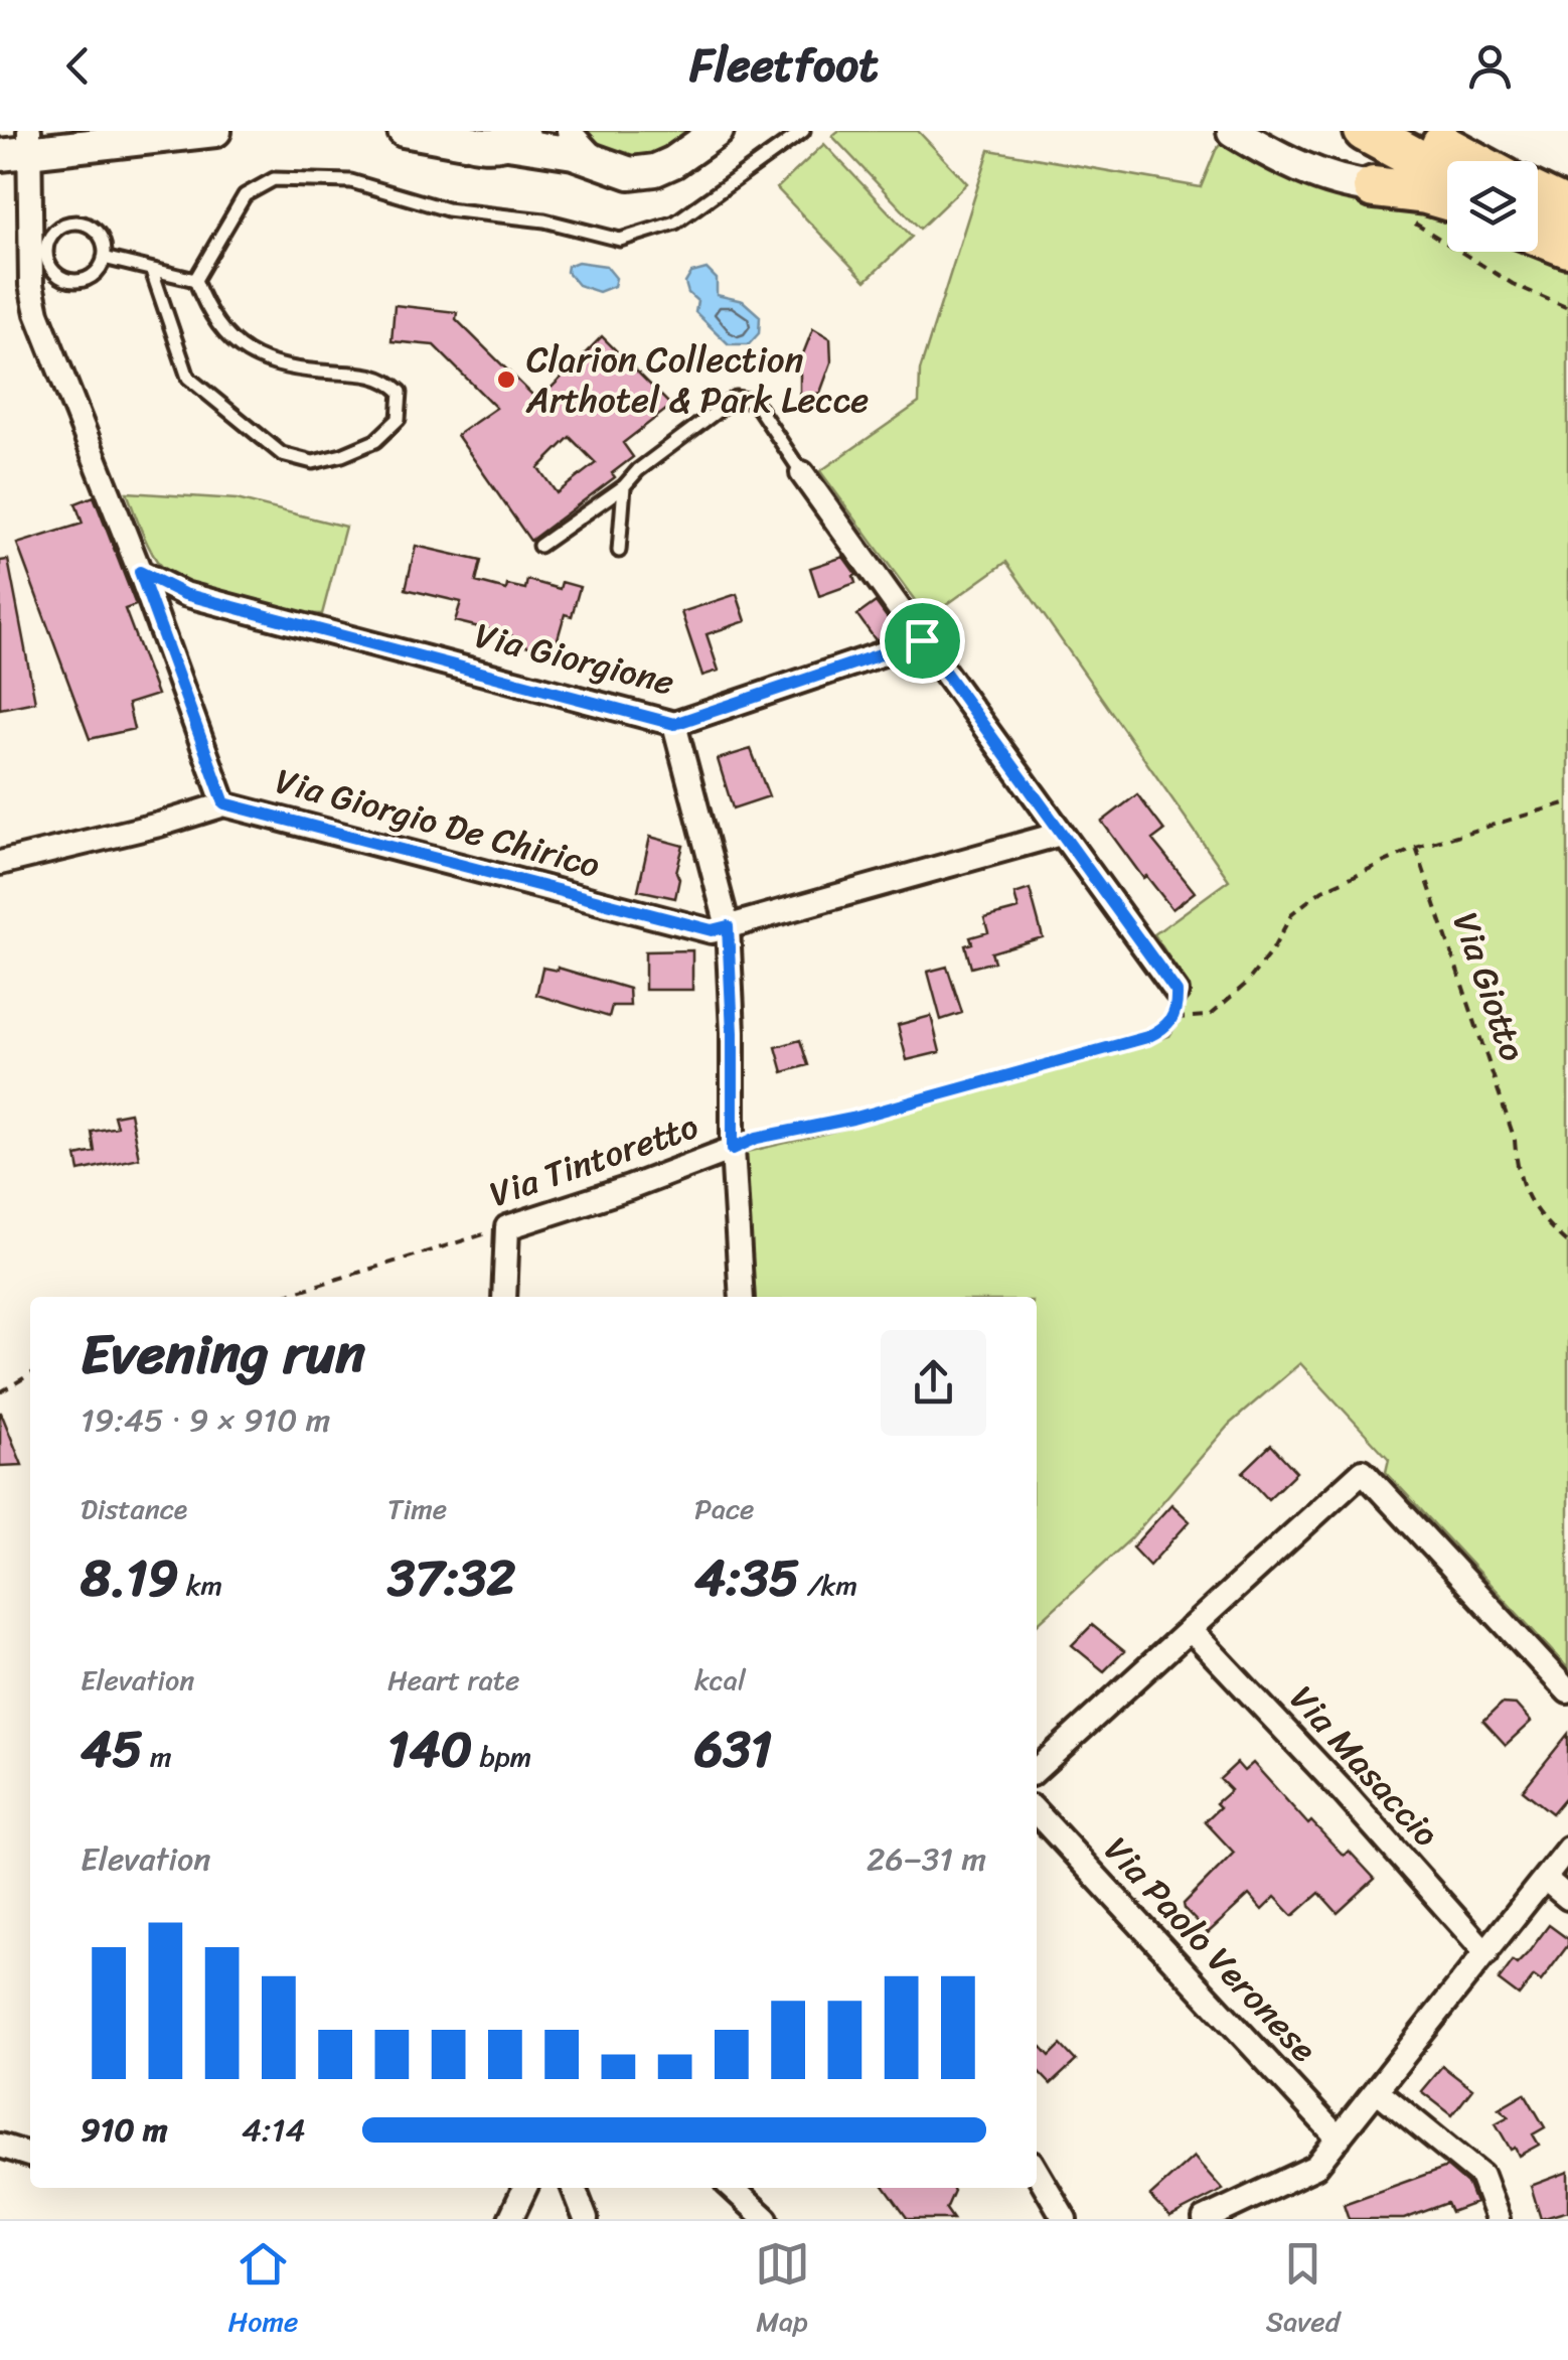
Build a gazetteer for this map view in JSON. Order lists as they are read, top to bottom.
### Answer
{
  "streets": {
    "street": [
      "Via Giorgione",
      "Via Giorgio De Chirico",
      "Via Tintoretto",
      "Via Masaccio",
      "Via Paolo Veronese"
    ],
    "path": ["Via Giotto"]
  },
  "crossings": [
    ["Via Giorgione", "Via Giorgio De Chirico"],
    ["Via Giotto", "Via Tintoretto"]
  ],
  "places": ["Clarion Collection Arthotel & Park Lecce"],
  "page": {
    "header": "Fleetfoot",
    "heading": ["Evening run", "19:45 · 9 × 910 m"],
    "stats": [
      ["Distance", "8.19 km"],
      ["Time", "37:32"],
      ["Pace", "4:35 /km"],
      ["Elevation", "45 m"],
      ["Heart rate", "140 bpm"],
      ["kcal", "631"]
    ],
    "chart": ["Elevation", "26–31 m"],
    "list": [
      {
        "name": "910 m",
        "note": "4:14"
      }
    ],
    "tabs": ["Home", "Map", "Saved"]
  }
}
